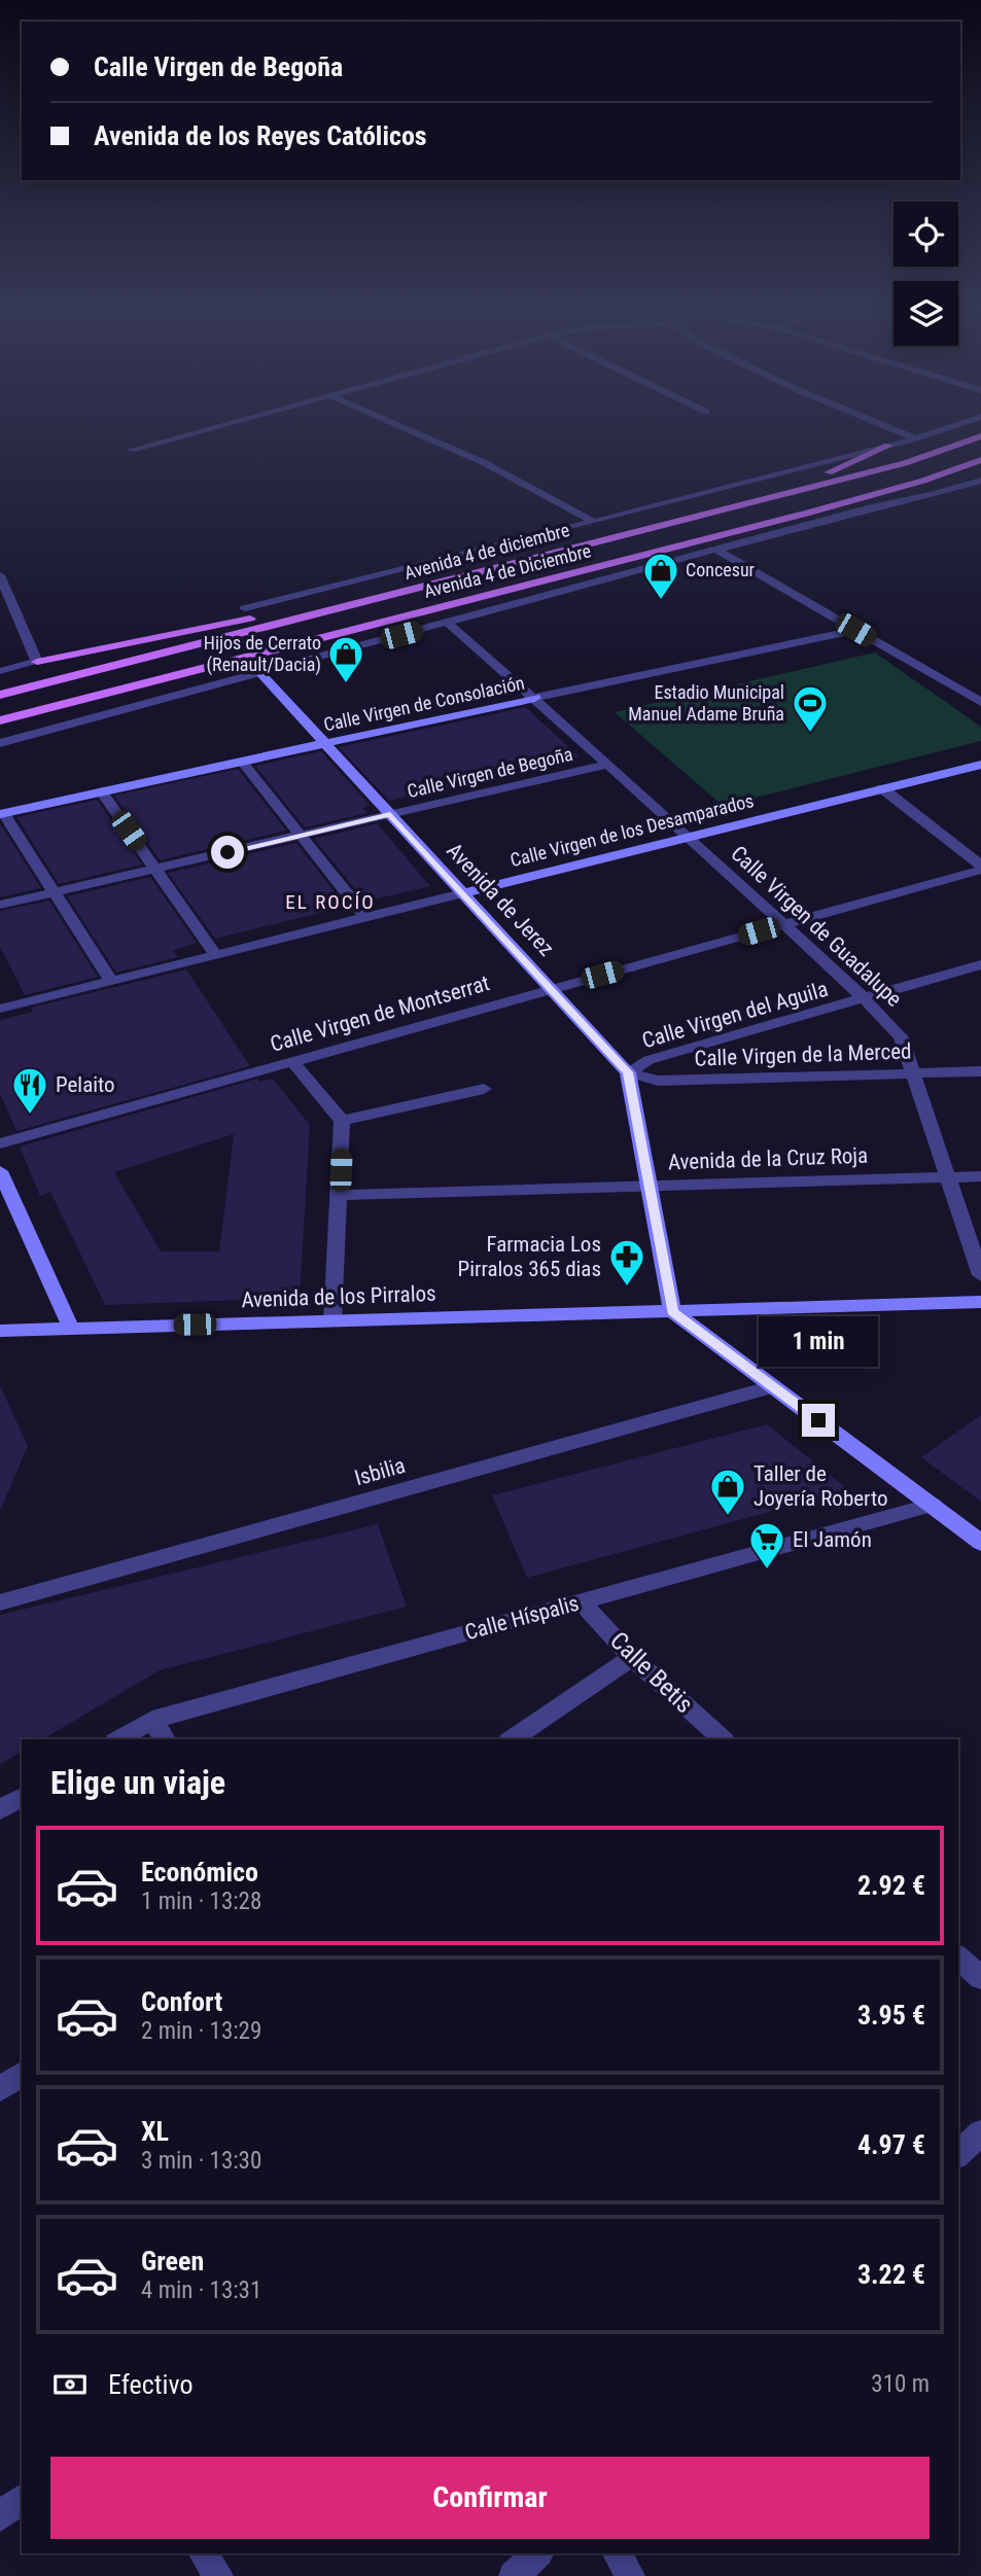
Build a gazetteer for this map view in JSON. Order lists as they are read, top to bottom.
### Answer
{
  "streets": {
    "main road": ["Avenida 4 de diciembre", "Avenida 4 de Diciembre"],
    "street": [
      "Calle Virgen de Consolación",
      "Calle Virgen de Begoña",
      "Calle Virgen de los Desamparados",
      "Avenida de Jerez",
      "Calle Virgen de Guadalupe",
      "Calle Virgen de Montserrat",
      "Calle Virgen del Aguila",
      "Calle Virgen de la Merced",
      "Avenida de la Cruz Roja",
      "Avenida de los Pirralos",
      "Isbilia",
      "Calle Híspalis",
      "Calle Betis"
    ]
  },
  "crossings": [
    ["Calle Virgen de Consolación", "Avenida de Jerez"],
    ["Calle Virgen de Consolación", "Calle Virgen de Guadalupe"],
    ["Calle Virgen de Begoña", "Avenida de Jerez"],
    ["Calle Virgen de Begoña", "Calle Virgen de Guadalupe"],
    ["Calle Virgen de los Desamparados", "Avenida de Jerez"],
    ["Calle Virgen de los Desamparados", "Calle Virgen de Guadalupe"],
    ["Avenida de Jerez", "Calle Virgen de Montserrat"],
    ["Avenida de Jerez", "Calle Virgen del Aguila"],
    ["Avenida de Jerez", "Calle Virgen de la Merced"],
    ["Calle Virgen de Guadalupe", "Calle Virgen de Montserrat"],
    ["Calle Virgen de Guadalupe", "Calle Virgen del Aguila"],
    ["Calle Virgen de Guadalupe", "Calle Virgen de la Merced"],
    ["Calle Virgen de Guadalupe", "Avenida de la Cruz Roja"],
    ["Calle Virgen del Aguila", "Calle Virgen de la Merced"],
    ["Calle Híspalis", "Calle Betis"]
  ],
  "districts": ["EL ROCÍO"],
  "places": {
    "shop": ["Concesur", "Hijos de Cerrato (Renault/Dacia)", "Taller de Joyería Roberto"],
    "sports": ["Estadio Municipal Manuel Adame Bruña"],
    "restaurant": ["Pelaito"],
    "pharmacy": ["Farmacia Los Pirralos 365 dias"],
    "supermarket": ["El Jamón"]
  },
  "page": {
    "banner": ["Calle Virgen de Begoña", "Avenida de los Reyes Católicos"],
    "bubble": "1 min",
    "heading": "Elige un viaje",
    "list": [
      {
        "name": "Económico",
        "note": "1 min · 13:28",
        "value": "2.92 €"
      },
      {
        "name": "Confort",
        "note": "2 min · 13:29",
        "value": "3.95 €"
      },
      {
        "name": "XL",
        "note": "3 min · 13:30",
        "value": "4.97 €"
      },
      {
        "name": "Green",
        "note": "4 min · 13:31",
        "value": "3.22 €"
      }
    ],
    "pay": ["Efectivo", "310 m"],
    "buttons": "Confirmar"
  }
}
